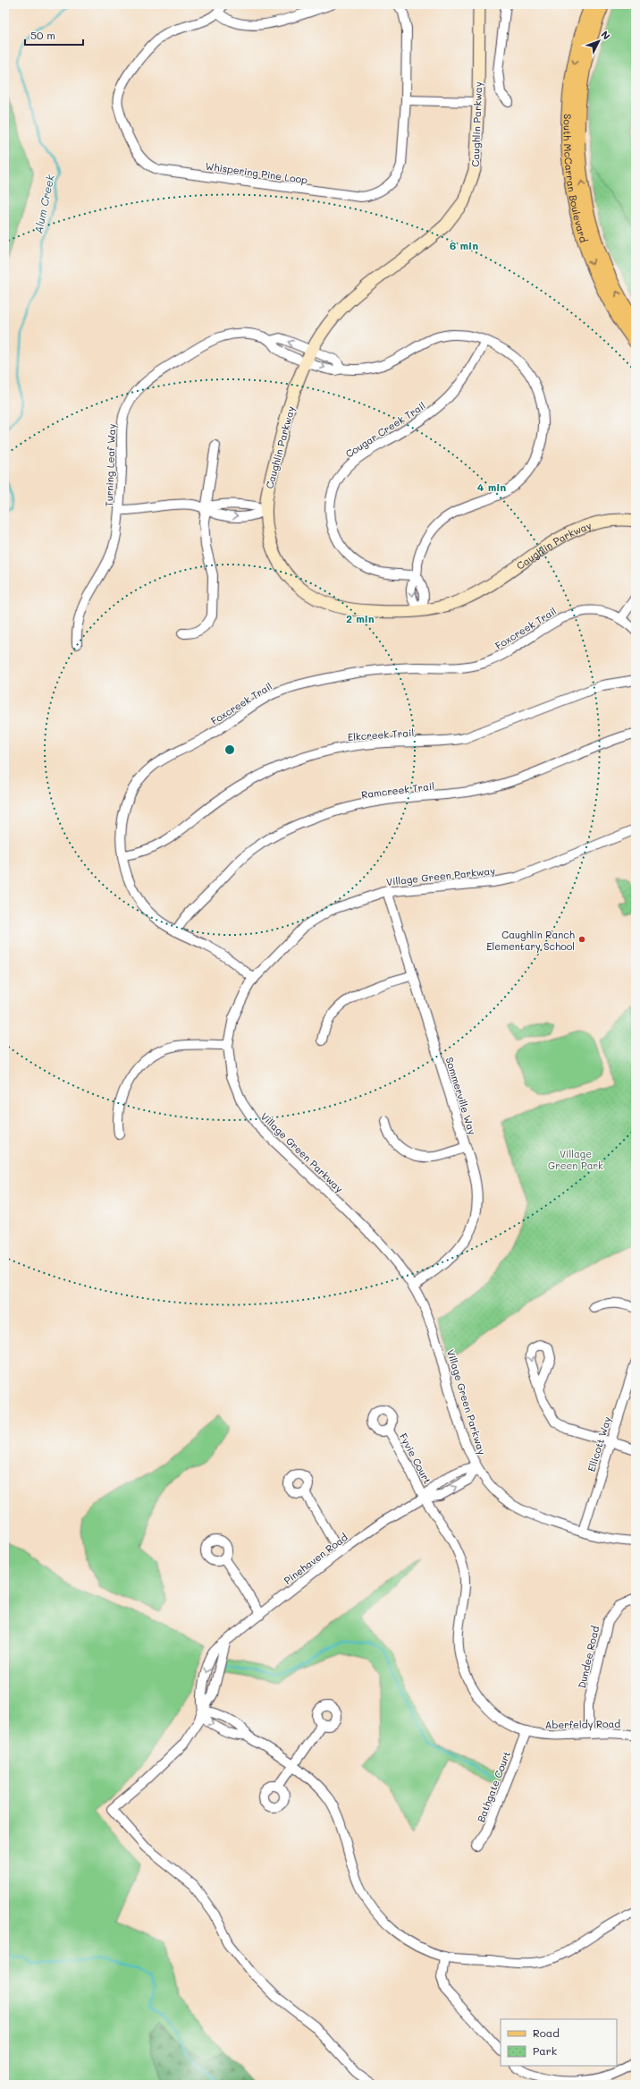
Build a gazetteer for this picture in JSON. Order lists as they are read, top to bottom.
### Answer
{
  "streets": {
    "main road": ["South McCarran Boulevard"],
    "street": [
      "Caughlin Parkway",
      "Whispering Pine Loop",
      "Cougar Creek Trail",
      "Turning Leaf Way",
      "Foxcreek Trail",
      "Elkcreek Trail",
      "Ramcreek Trail",
      "Village Green Parkway",
      "Sommerville Way",
      "Ellicott Way",
      "Fyvie Court",
      "Pinehaven Road",
      "Dundee Road",
      "Aberfeldy Road",
      "Bathgate Court"
    ]
  },
  "crossings": [
    ["Caughlin Parkway", "Turning Leaf Way"],
    ["Cougar Creek Trail", "Turning Leaf Way"],
    ["Foxcreek Trail", "Elkcreek Trail"],
    ["Foxcreek Trail", "Ramcreek Trail"],
    ["Foxcreek Trail", "Village Green Parkway"],
    ["Village Green Parkway", "Sommerville Way"],
    ["Village Green Parkway", "Ellicott Way"],
    ["Village Green Parkway", "Pinehaven Road"],
    ["Fyvie Court", "Pinehaven Road"],
    ["Fyvie Court", "Aberfeldy Road"],
    ["Pinehaven Road", "Aberfeldy Road"],
    ["Dundee Road", "Aberfeldy Road"],
    ["Aberfeldy Road", "Bathgate Court"]
  ],
  "water": ["Alum Creek"],
  "parks": ["Village Green Park"],
  "places": ["Caughlin Ranch Elementary School"],
  "legend": ["Road", "Park"],
  "scale_bar": "50 m",
  "north": "top right",
  "rings": ["6 min", "4 min", "2 min"]
}
